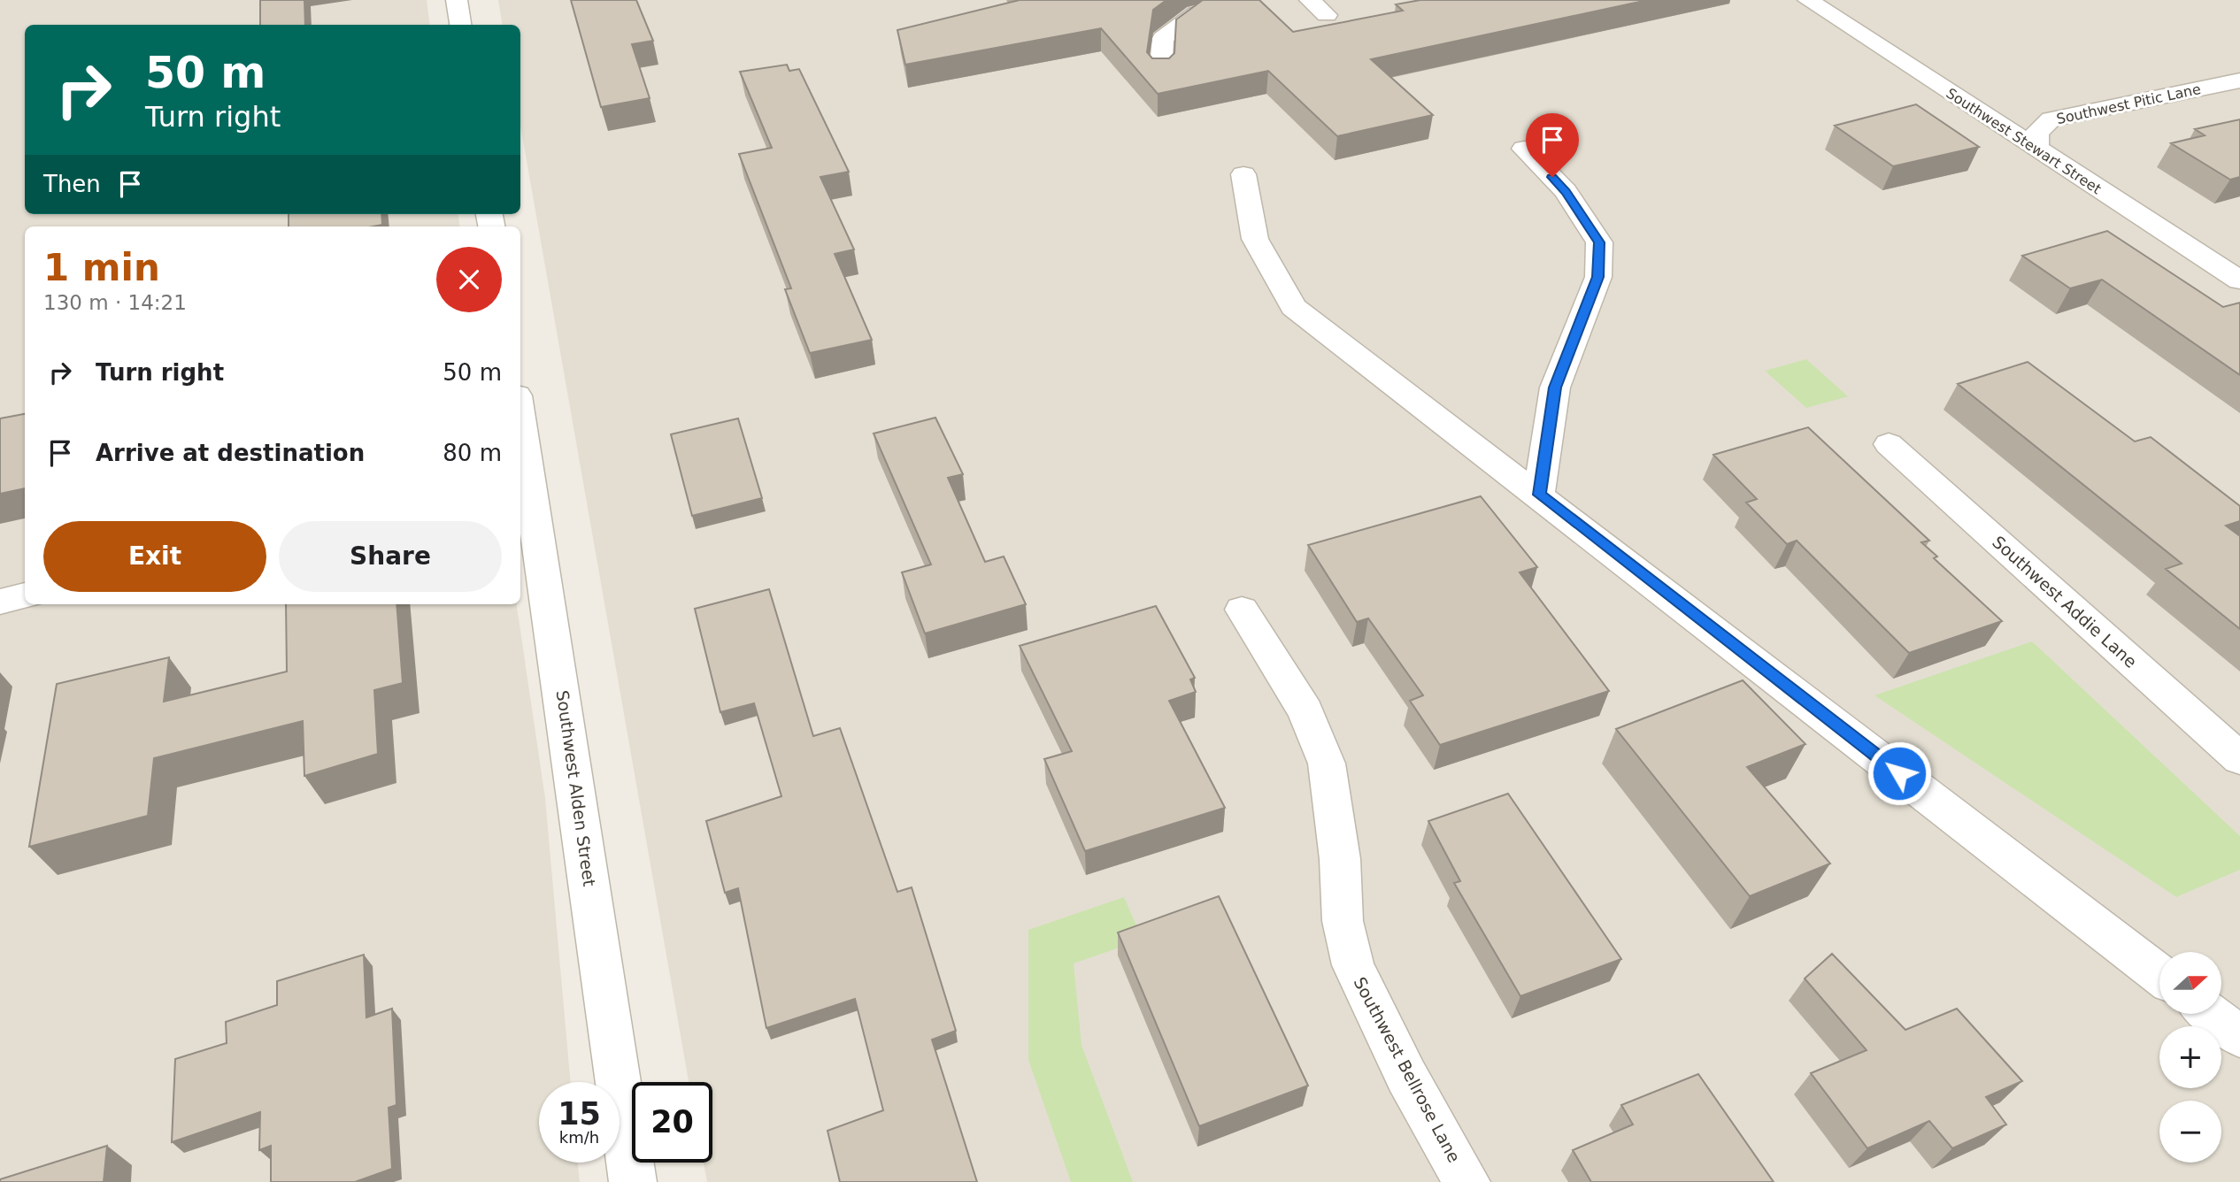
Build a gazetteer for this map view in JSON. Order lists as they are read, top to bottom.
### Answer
{
  "streets": {
    "street": [
      "Southwest Pitic Lane",
      "Southwest Stewart Street",
      "Southwest Addie Lane",
      "Southwest Alden Street",
      "Southwest Bellrose Lane"
    ]
  },
  "crossings": [
    ["Southwest Pitic Lane", "Southwest Stewart Street"]
  ],
  "north": "right",
  "page": {
    "turn": ["50 m", "Turn right"],
    "then": "Then",
    "heading": ["1 min", "130 m · 14:21"],
    "list": [
      {
        "name": "Turn right",
        "value": "50 m"
      },
      {
        "name": "Arrive at destination",
        "value": "80 m"
      }
    ],
    "buttons": ["Exit", "Share"],
    "map_buttons": ["+", "−"],
    "speed": "15 km/h",
    "limit": "20"
  }
}
